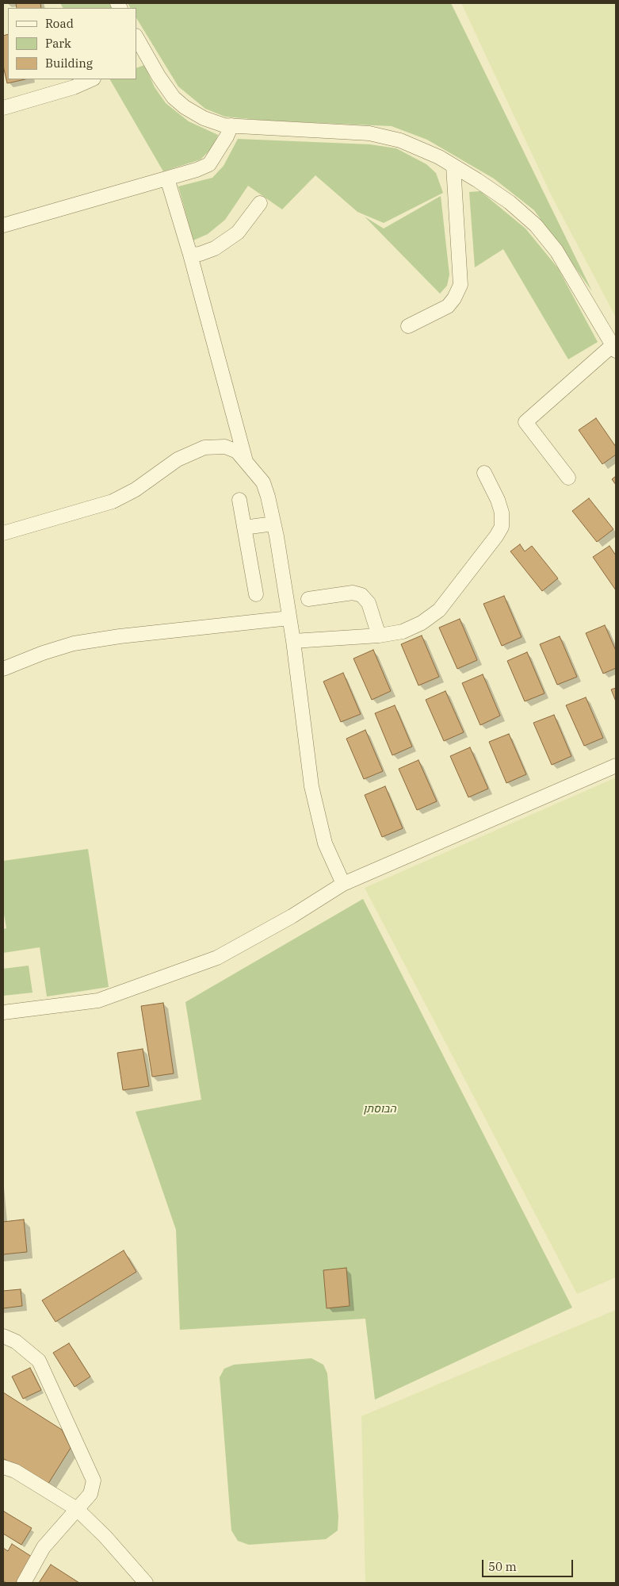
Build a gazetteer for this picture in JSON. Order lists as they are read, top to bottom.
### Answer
{
  "parks": ["הבוסתן"],
  "legend": ["Road", "Park", "Building"],
  "scale_bar": "50 m"
}
